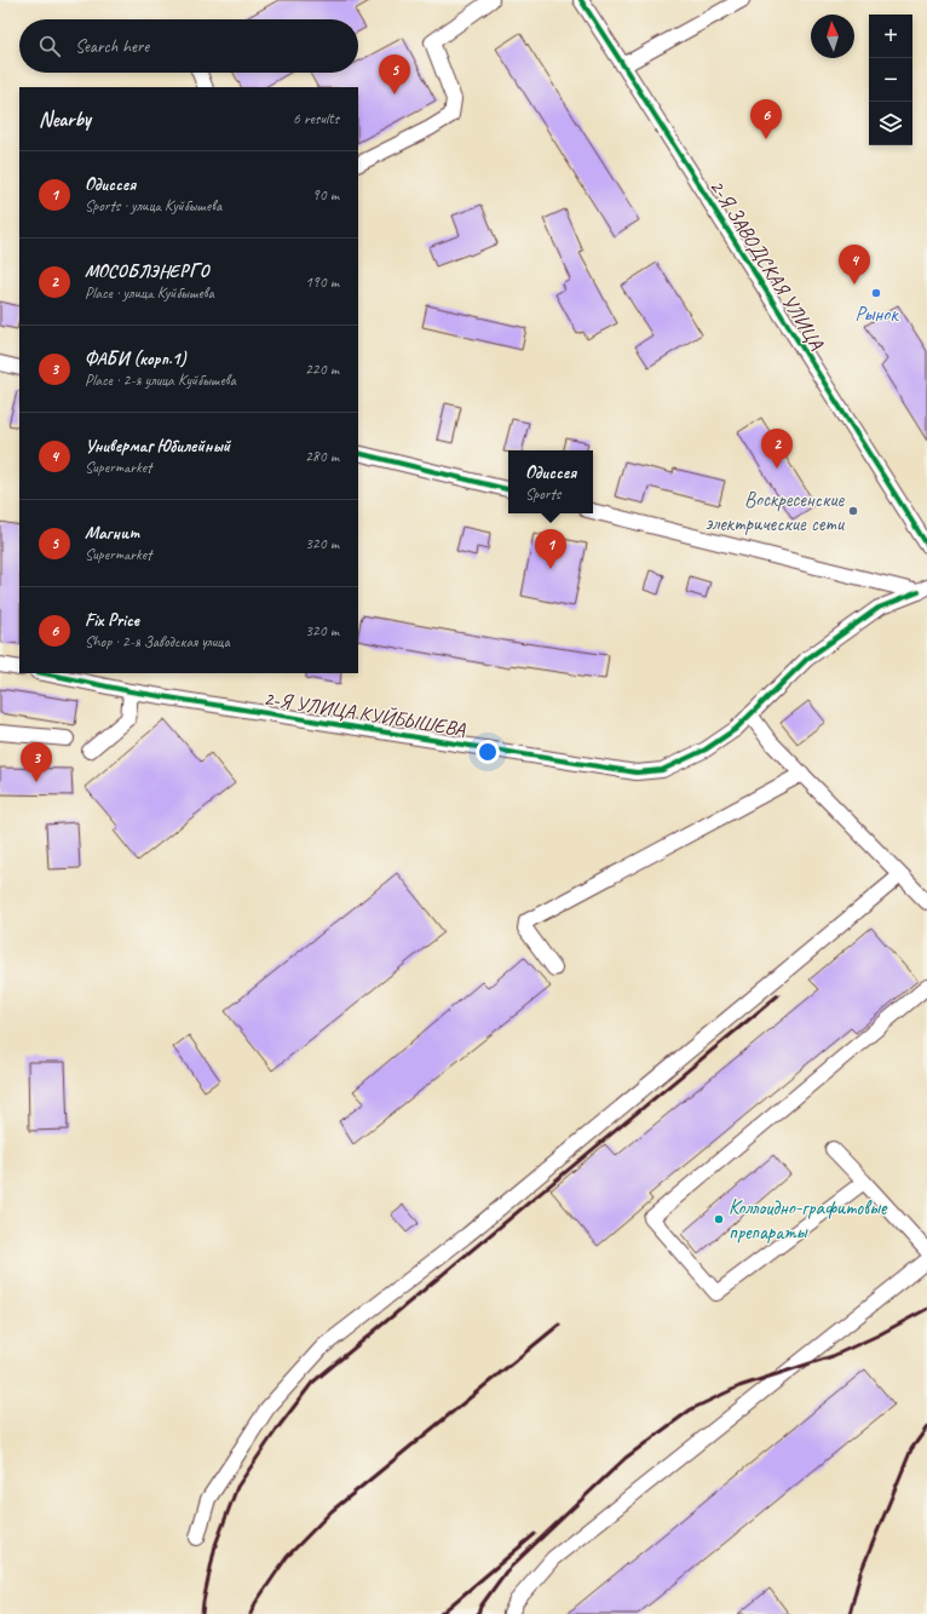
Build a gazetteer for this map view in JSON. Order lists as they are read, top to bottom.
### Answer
{
  "streets": {
    "street": ["2-Я ЗАВОДСКАЯ УЛИЦА", "2-Я УЛИЦА КУЙБЫШЕВА"]
  },
  "places": ["Рынок", "Воскресенские электрические сети", "Коллоидно-графитовые препараты"],
  "north": "top",
  "page": {
    "map_buttons": ["+", "−"],
    "search": "Search here",
    "pins": [
      "5",
      "6",
      "4",
      "2",
      "1",
      "3"
    ],
    "heading": ["Nearby", "6 results"],
    "list": [
      {
        "mark": "1",
        "name": "Одиссея",
        "note": "Sports · улица Куйбышева",
        "value": "90 m"
      },
      {
        "mark": "2",
        "name": "МОСОБЛЭНЕРГО",
        "note": "Place · улица Куйбышева",
        "value": "190 m"
      },
      {
        "mark": "3",
        "name": "ФАБИ (корп.1)",
        "note": "Place · 2-я улица Куйбышева",
        "value": "220 m"
      },
      {
        "mark": "4",
        "name": "Универмаг Юбилейный",
        "note": "Supermarket",
        "value": "280 m"
      },
      {
        "mark": "5",
        "name": "Магнит",
        "note": "Supermarket",
        "value": "320 m"
      },
      {
        "mark": "6",
        "name": "Fix Price",
        "note": "Shop · 2-я Заводская улица",
        "value": "320 m"
      }
    ],
    "popup": ["Одиссея", "Sports"]
  }
}
